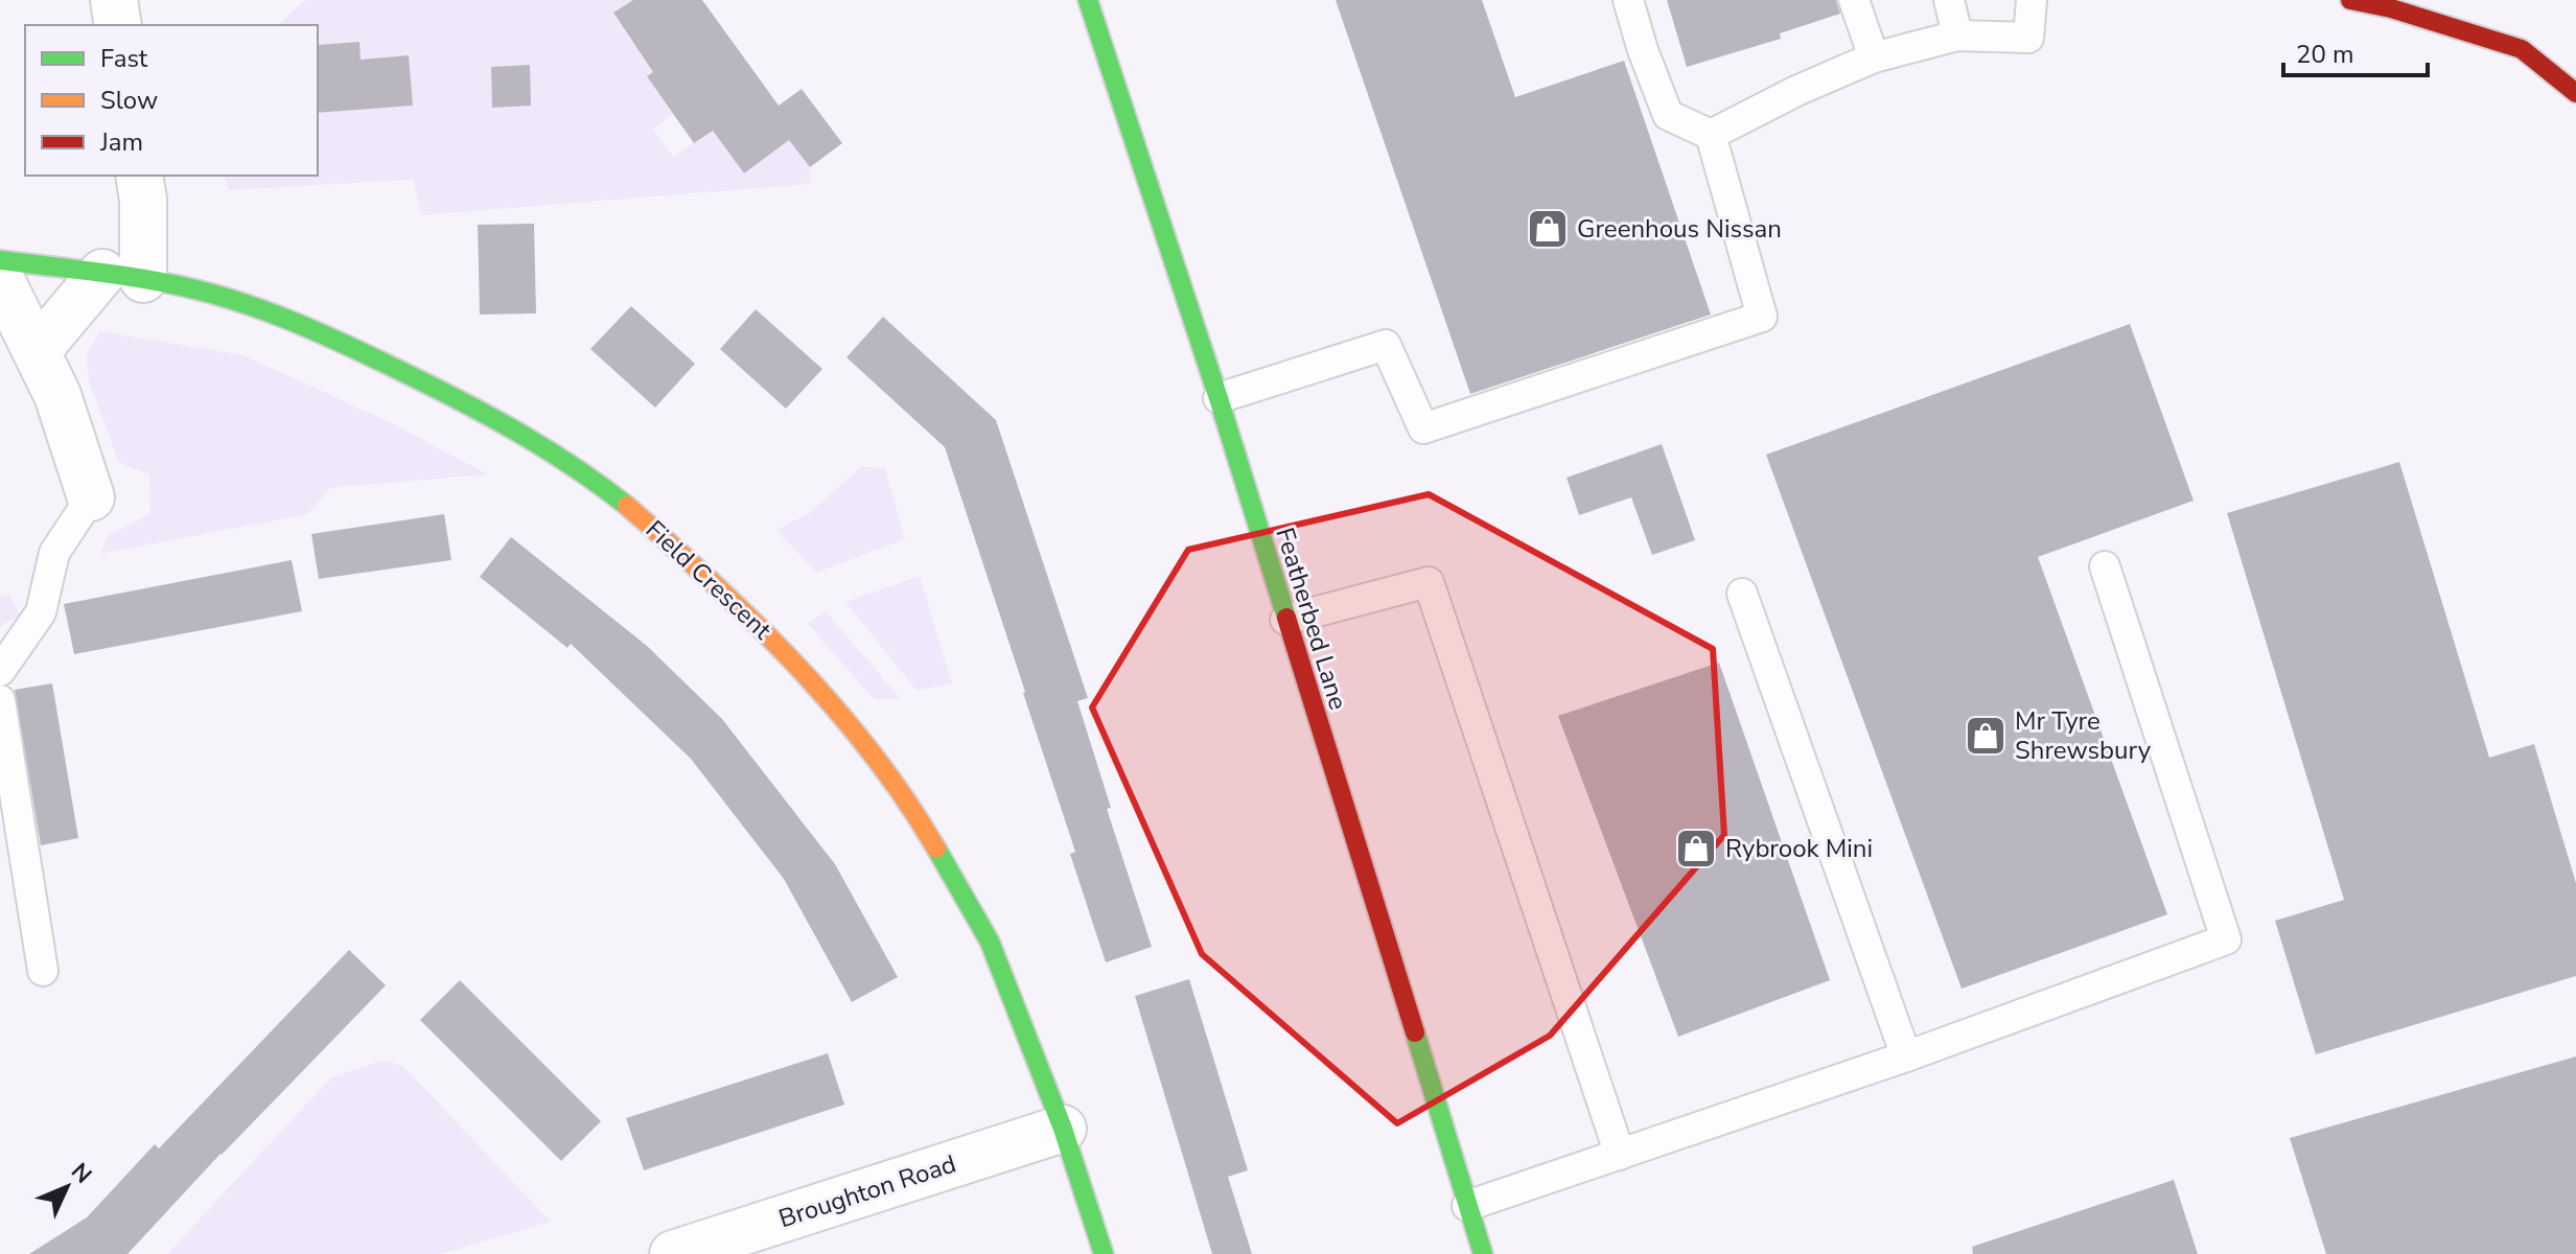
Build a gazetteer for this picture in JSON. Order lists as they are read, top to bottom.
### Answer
{
  "streets": {
    "street": ["Field Crescent", "Featherbed Lane", "Broughton Road"]
  },
  "crossings": [
    ["Field Crescent", "Broughton Road"]
  ],
  "places": {
    "shop": ["Greenhous Nissan", "Mr Tyre Shrewsbury", "Rybrook Mini"]
  },
  "legend": ["Fast", "Slow", "Jam"],
  "scale_bar": "20 m",
  "north": "top right"
}
